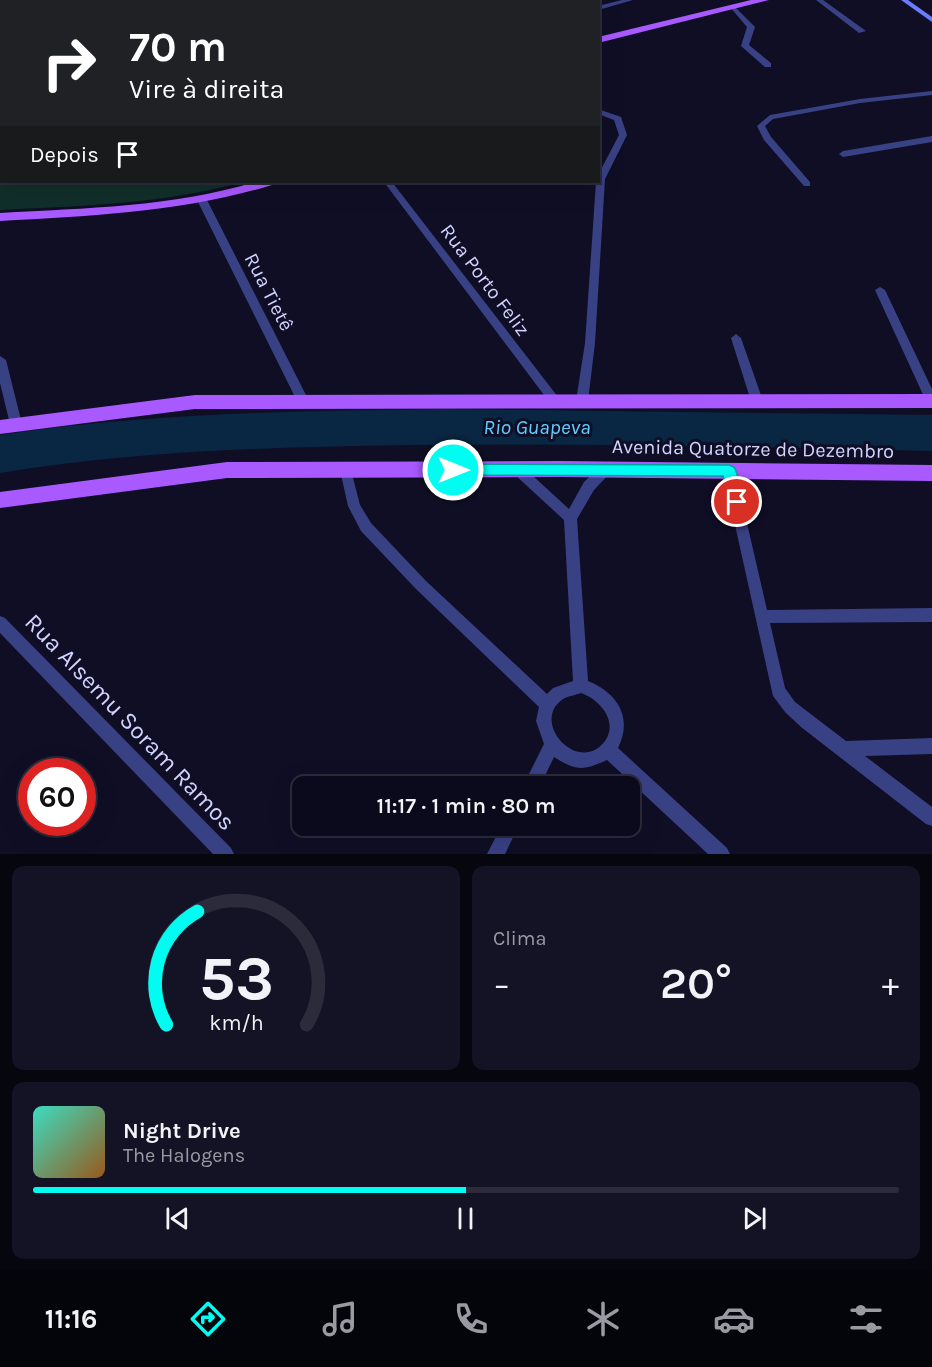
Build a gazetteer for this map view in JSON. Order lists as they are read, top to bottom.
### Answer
{
  "streets": {
    "main road": ["Avenida Quatorze de Dezembro"],
    "street": ["Rua Porto Feliz", "Rua Tietê", "Rua Alsemu Soram Ramos"]
  },
  "water": ["Rio Guapeva"],
  "page": {
    "turn": ["70 m", "Vire à direita"],
    "then": "Depois",
    "limit": "60",
    "trip": "11:17 · 1 min · 80 m",
    "tile": "Clima",
    "heat": ["−", "20°", "+"],
    "song": ["Night Drive", "The Halogens"],
    "tabs": "11:16",
    "gauge": ["53", "km/h"]
  }
}
